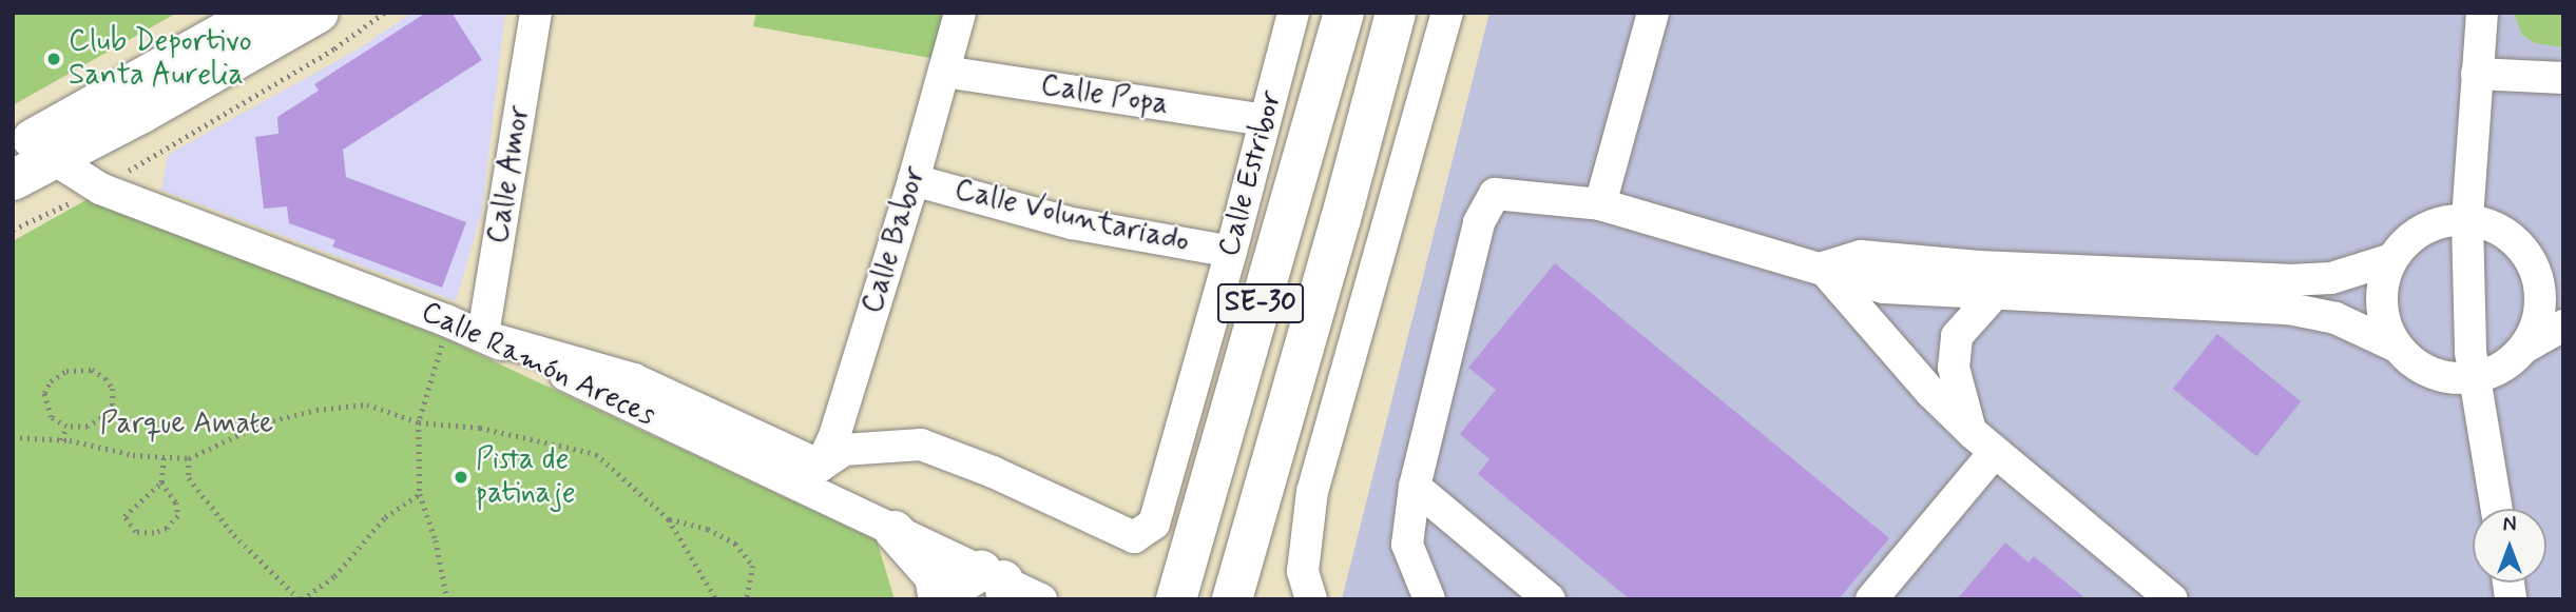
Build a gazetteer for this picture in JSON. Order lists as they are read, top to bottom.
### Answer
{
  "streets": {
    "main road": ["SE-30"],
    "street": [
      "Calle Popa",
      "Calle Estribor",
      "Calle Amor",
      "Calle Voluntariado",
      "Calle Babor",
      "Calle Ramón Areces"
    ]
  },
  "crossings": [
    ["Calle Popa", "Calle Estribor"],
    ["Calle Popa", "Calle Babor"],
    ["Calle Estribor", "Calle Voluntariado"],
    ["Calle Estribor", "Calle Babor"],
    ["Calle Amor", "Calle Ramón Areces"],
    ["Calle Voluntariado", "Calle Babor"]
  ],
  "parks": ["Parque Amate"],
  "places": ["Club Deportivo Santa Aurelia", "Pista de patinaje"],
  "north": "top"
}
